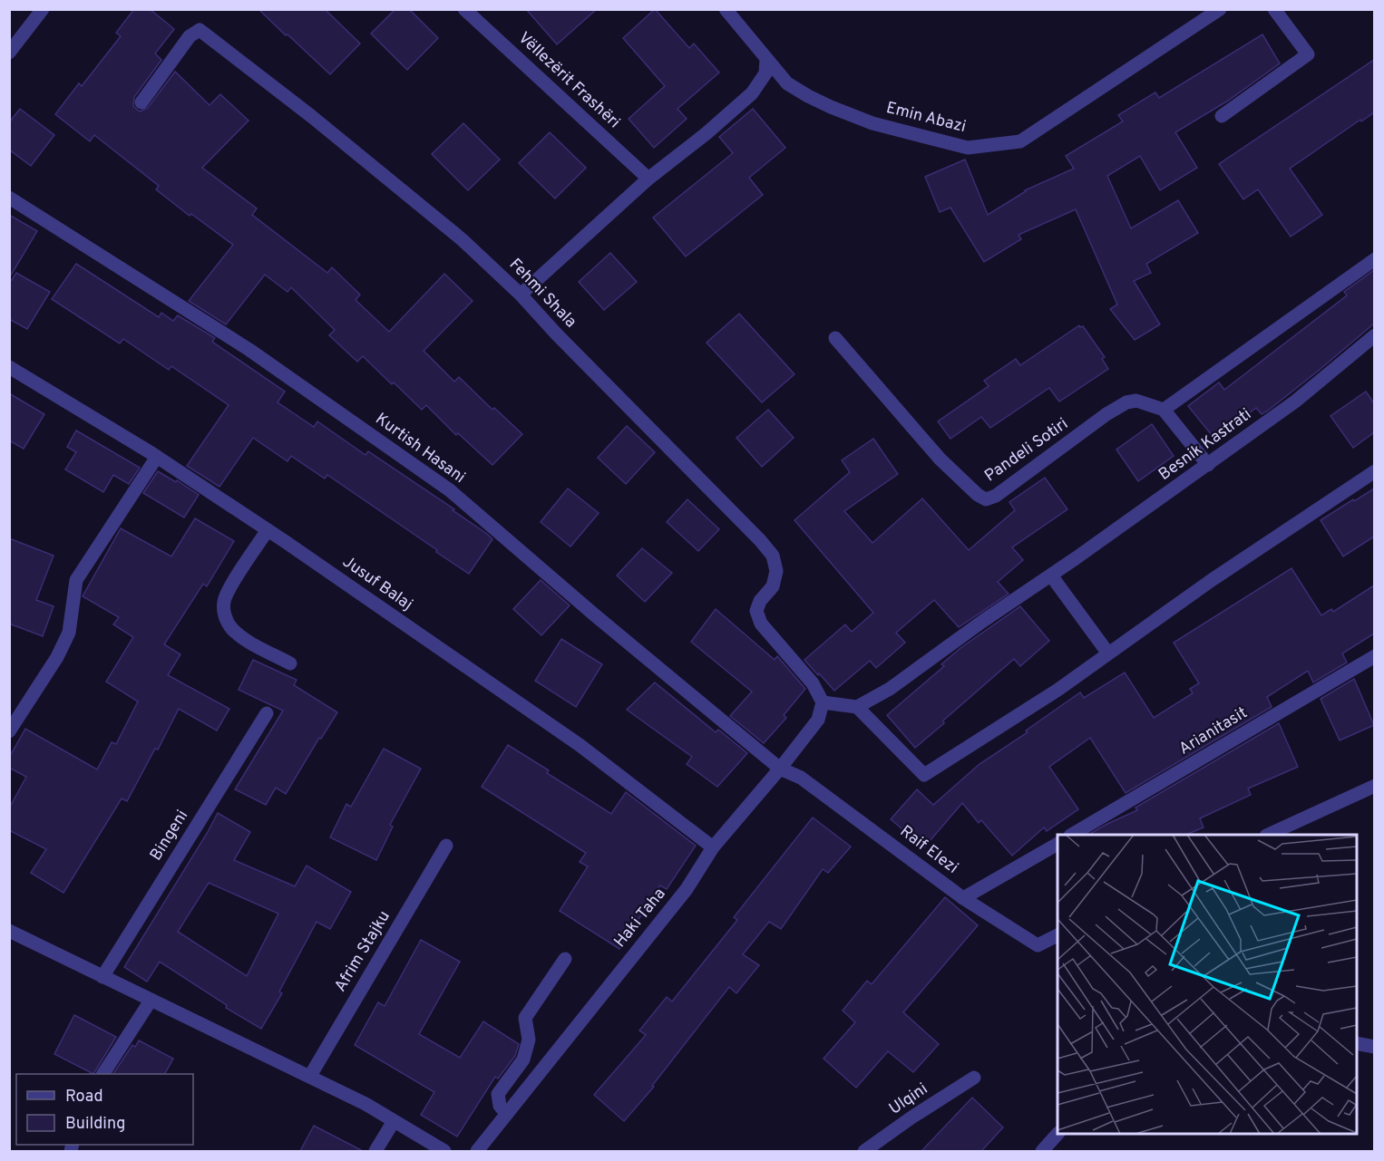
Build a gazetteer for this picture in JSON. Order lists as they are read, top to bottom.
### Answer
{
  "streets": {
    "street": [
      "Vëllezërit Frashëri",
      "Emin Abazi",
      "Fehmi Shala",
      "Besnik Kastrati",
      "Kurtish Hasani",
      "Pandeli Sotiri",
      "Jusuf Balaj",
      "Arianitasit",
      "Bingeni",
      "Raif Elezi",
      "Haki Taha",
      "Afrim Stajku",
      "Ulqini"
    ]
  },
  "crossings": [
    ["Fehmi Shala", "Haki Taha"],
    ["Kurtish Hasani", "Raif Elezi"],
    ["Kurtish Hasani", "Haki Taha"],
    ["Jusuf Balaj", "Haki Taha"],
    ["Raif Elezi", "Haki Taha"]
  ],
  "legend": ["Road", "Building"]
}
